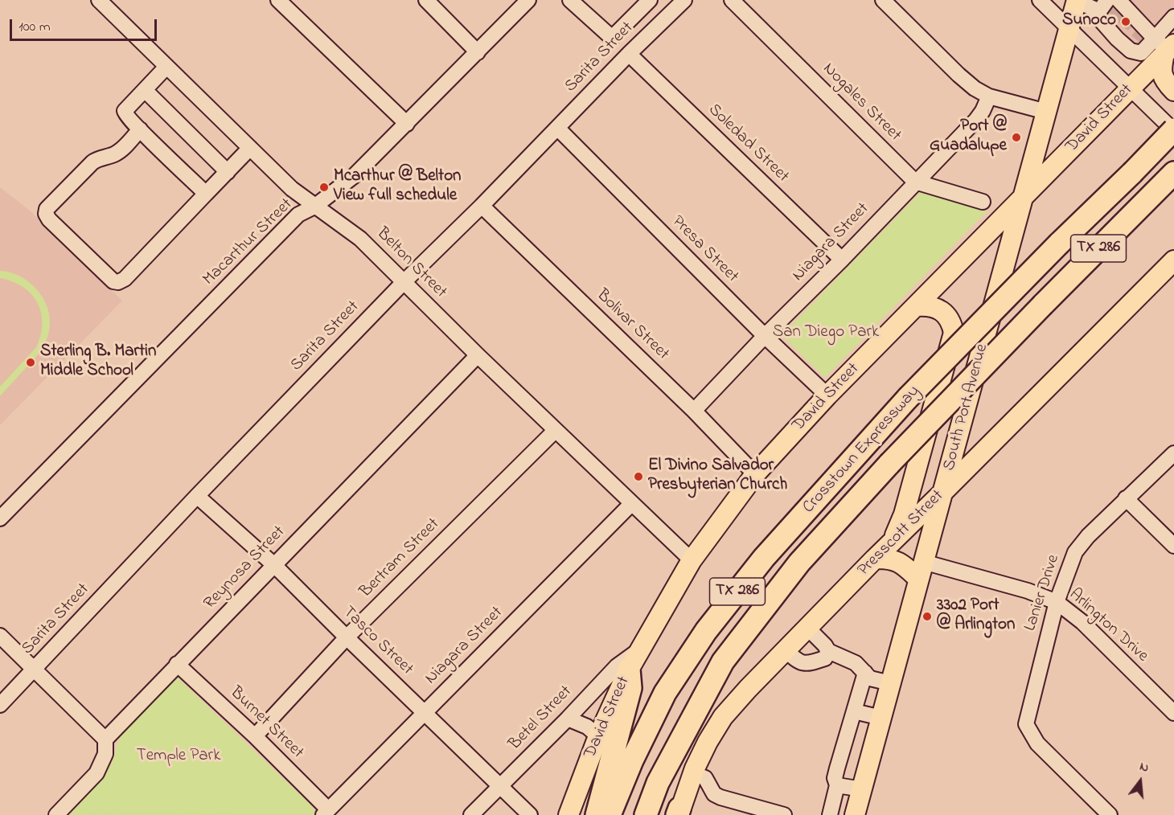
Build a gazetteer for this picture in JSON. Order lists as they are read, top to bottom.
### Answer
{
  "streets": {
    "highway": ["TX 286", "Crosstown Expressway"],
    "main road": ["David Street", "South Port Avenue", "Presscott Street"],
    "street": [
      "Sarita Street",
      "Nogales Street",
      "Soledad Street",
      "Macarthur Street",
      "Niagara Street",
      "Presa Street",
      "Belton Street",
      "Bolivar Street",
      "Bertram Street",
      "Reynosa Street",
      "Lanier Drive",
      "Arlington Drive",
      "Tasco Street",
      "Betel Street",
      "Burnet Street"
    ]
  },
  "crossings": [
    ["Sarita Street", "Soledad Street"],
    ["Sarita Street", "Presa Street"],
    ["Sarita Street", "Belton Street"],
    ["Sarita Street", "Bolivar Street"],
    ["Sarita Street", "Tasco Street"],
    ["Nogales Street", "Niagara Street"],
    ["David Street", "Presa Street"],
    ["David Street", "Belton Street"],
    ["David Street", "Bolivar Street"],
    ["David Street", "South Port Avenue"],
    ["David Street", "Betel Street"],
    ["Soledad Street", "Niagara Street"],
    ["Macarthur Street", "Belton Street"],
    ["Niagara Street", "Presa Street"],
    ["Niagara Street", "Belton Street"],
    ["Niagara Street", "Bolivar Street"],
    ["Niagara Street", "Tasco Street"],
    ["Niagara Street", "Burnet Street"],
    ["Belton Street", "Bertram Street"],
    ["Belton Street", "Reynosa Street"],
    ["South Port Avenue", "Presscott Street"],
    ["South Port Avenue", "Arlington Drive"],
    ["Bertram Street", "Tasco Street"],
    ["Bertram Street", "Burnet Street"],
    ["Reynosa Street", "Tasco Street"],
    ["Reynosa Street", "Burnet Street"],
    ["Lanier Drive", "Arlington Drive"],
    ["Tasco Street", "Betel Street"]
  ],
  "parks": ["San Diego Park", "Temple Park"],
  "places": [
    "Sunoco",
    "Port @ Guadalupe",
    "Mcarthur @ Belton View full schedule",
    "Sterling B. Martin Middle School",
    "El Divino Salvador Presbyterian Church",
    "3302 Port @ Arlington"
  ],
  "scale_bar": "100 m",
  "north": "top"
}
